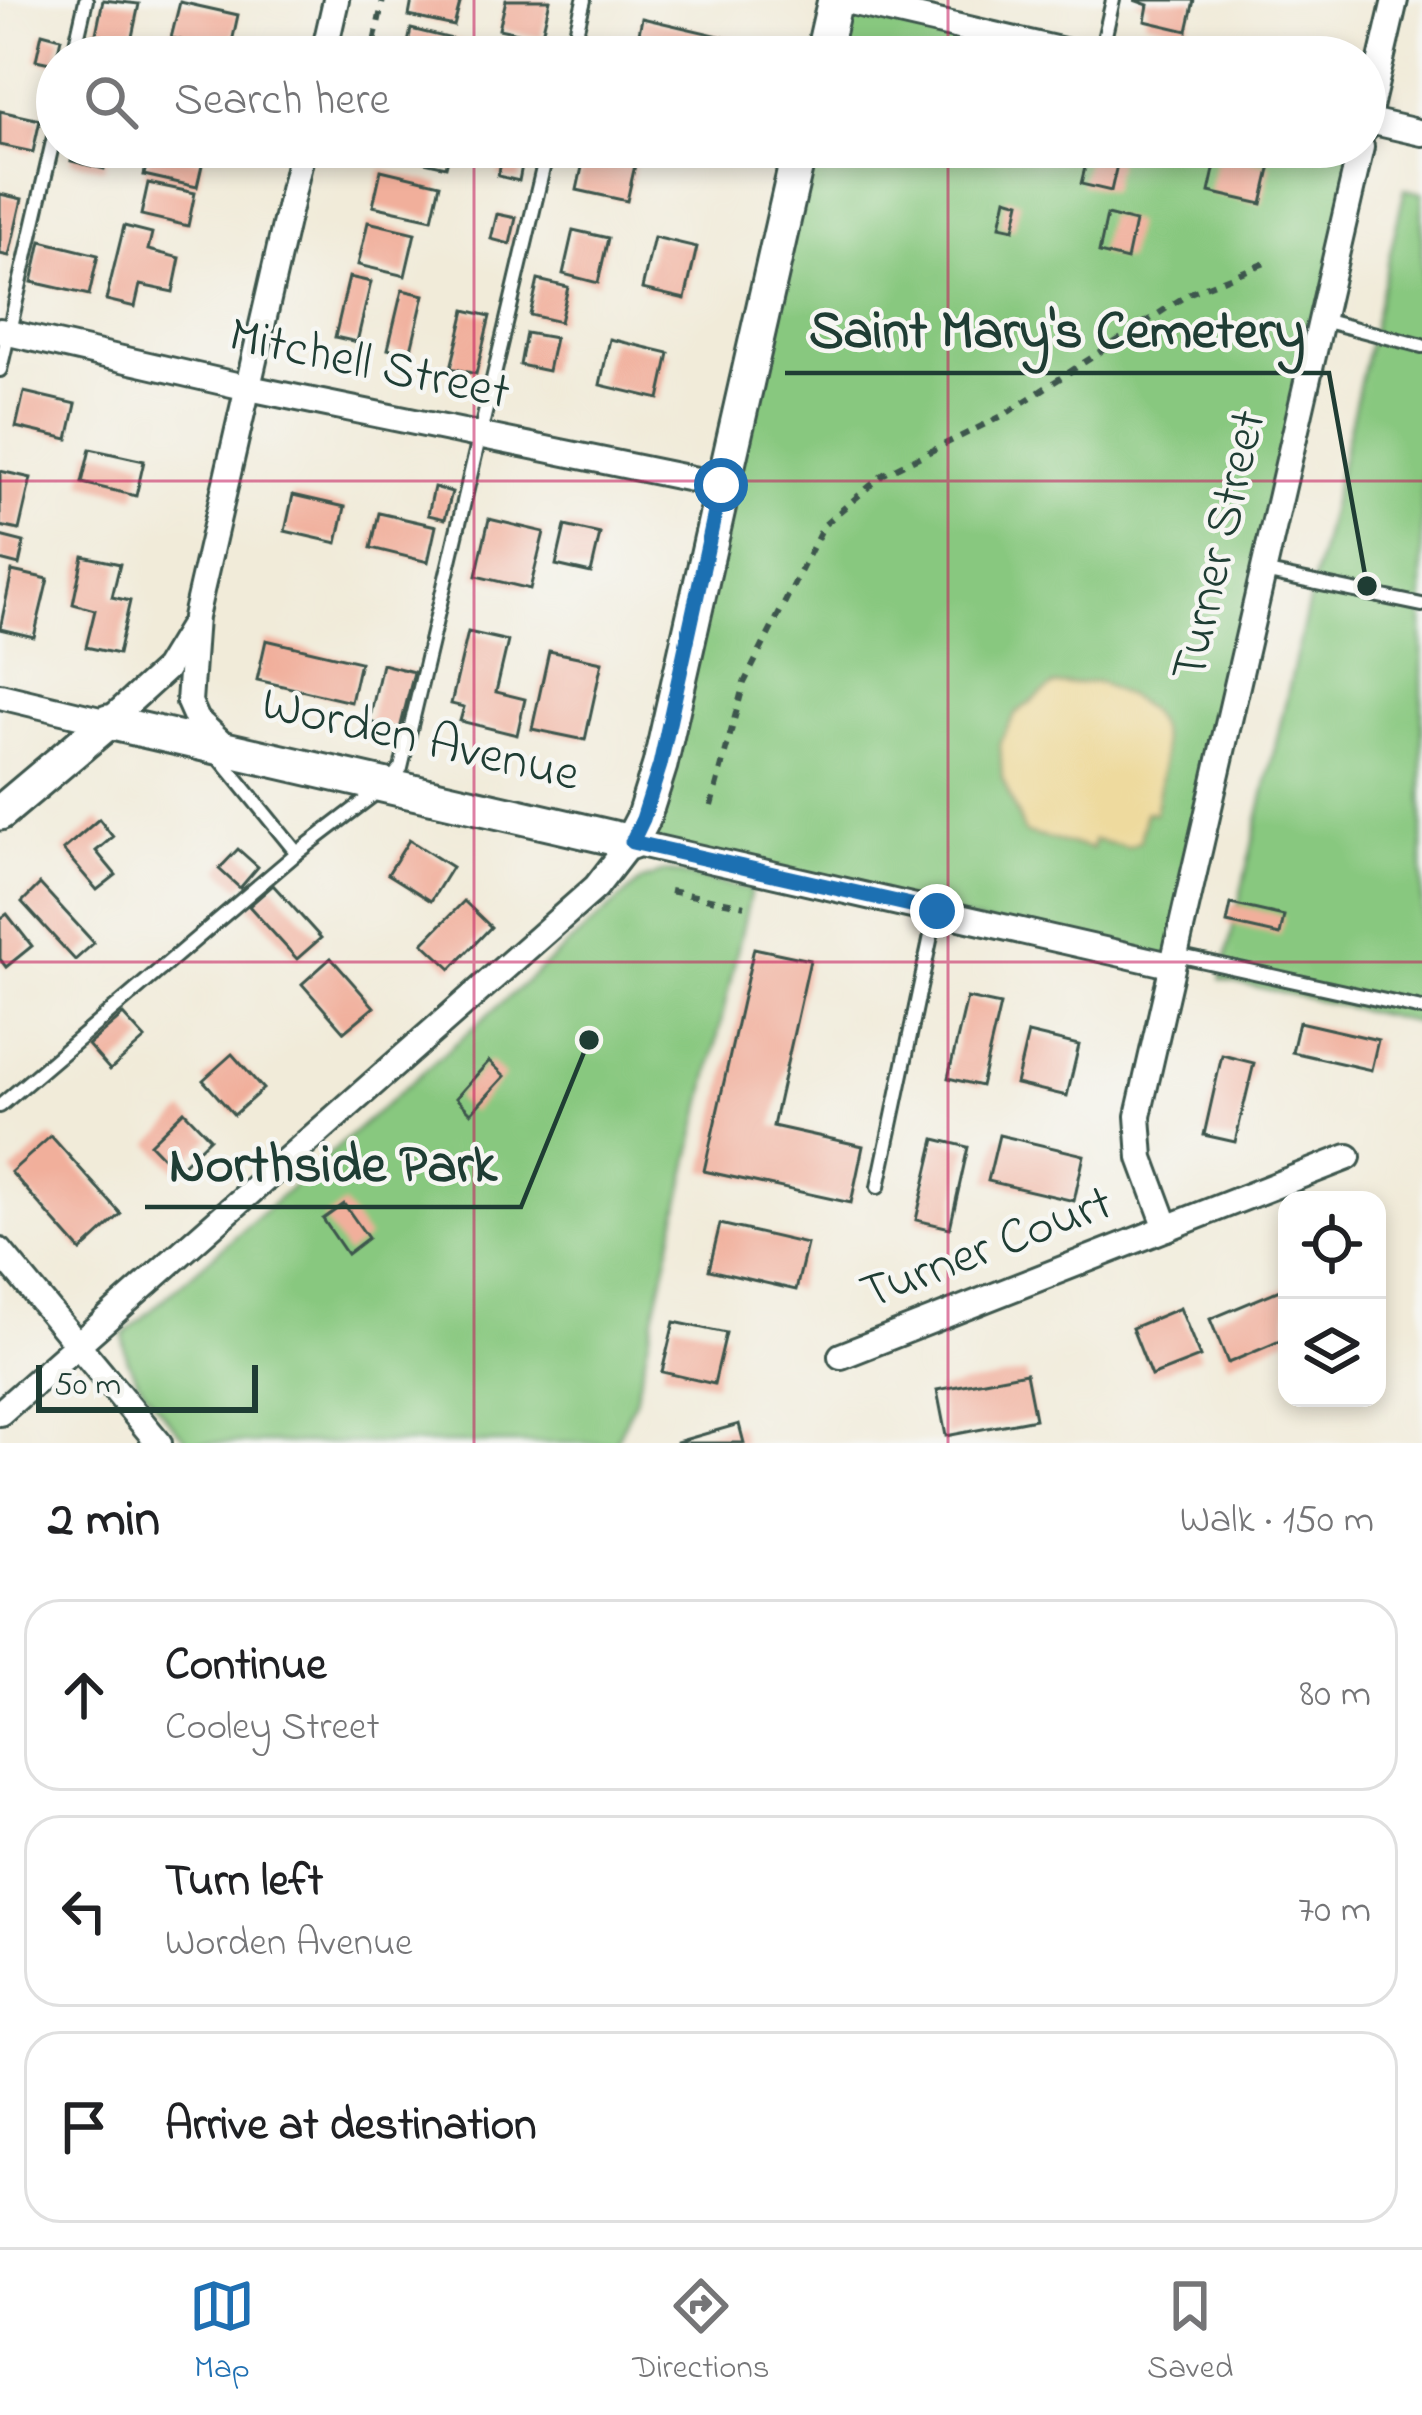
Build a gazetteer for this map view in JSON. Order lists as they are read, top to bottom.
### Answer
{
  "streets": {
    "street": [
      "Mitchell Street",
      "Turner Street",
      "Worden Avenue",
      "Turner Court"
    ]
  },
  "crossings": [
    ["Turner Street", "Worden Avenue"],
    ["Turner Street", "Turner Court"],
    ["Worden Avenue", "Turner Court"]
  ],
  "places": ["Saint Mary's Cemetery", "Northside Park"],
  "scale_bar": "50 m",
  "page": {
    "search": "Search here",
    "scale": "50 m",
    "heading": ["2 min", "Walk · 150 m"],
    "list": [
      ["Continue", "Cooley Street", "80 m"],
      ["Turn left", "Worden Avenue", "70 m"],
      "Arrive at destination"
    ],
    "nav": ["Map", "Directions", "Saved"]
  }
}
